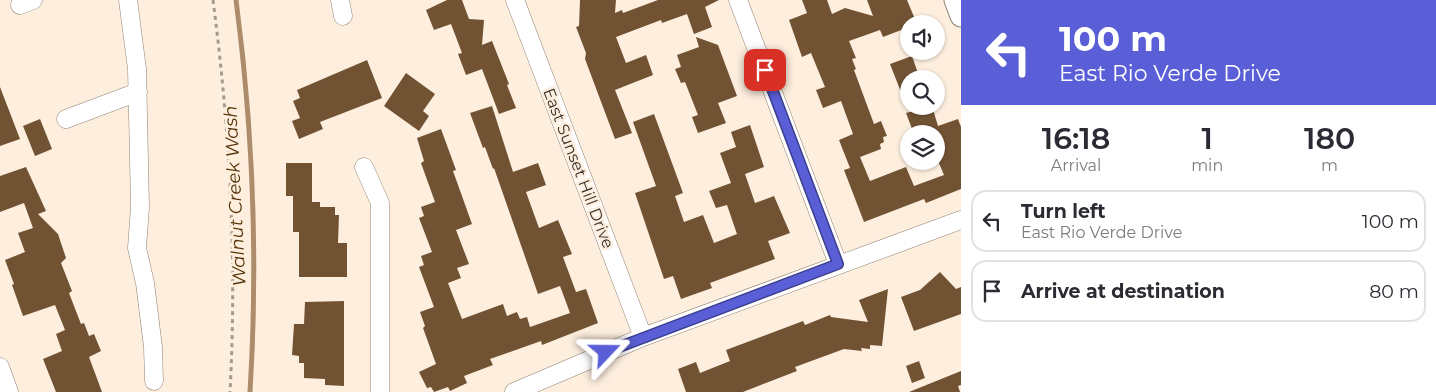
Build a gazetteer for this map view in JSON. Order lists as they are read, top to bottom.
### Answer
{
  "streets": {
    "street": ["East Sunset Hill Drive"]
  },
  "water": ["Walnut Creek Wash"],
  "page": {
    "turn": ["100 m", "East Rio Verde Drive"],
    "eta": [
      "16:18",
      "Arrival",
      "1",
      "min",
      "180",
      "m"
    ],
    "list": [
      {
        "name": "Turn left",
        "note": "East Rio Verde Drive",
        "value": "100 m"
      },
      {
        "name": "Arrive at destination",
        "value": "80 m"
      }
    ]
  }
}
